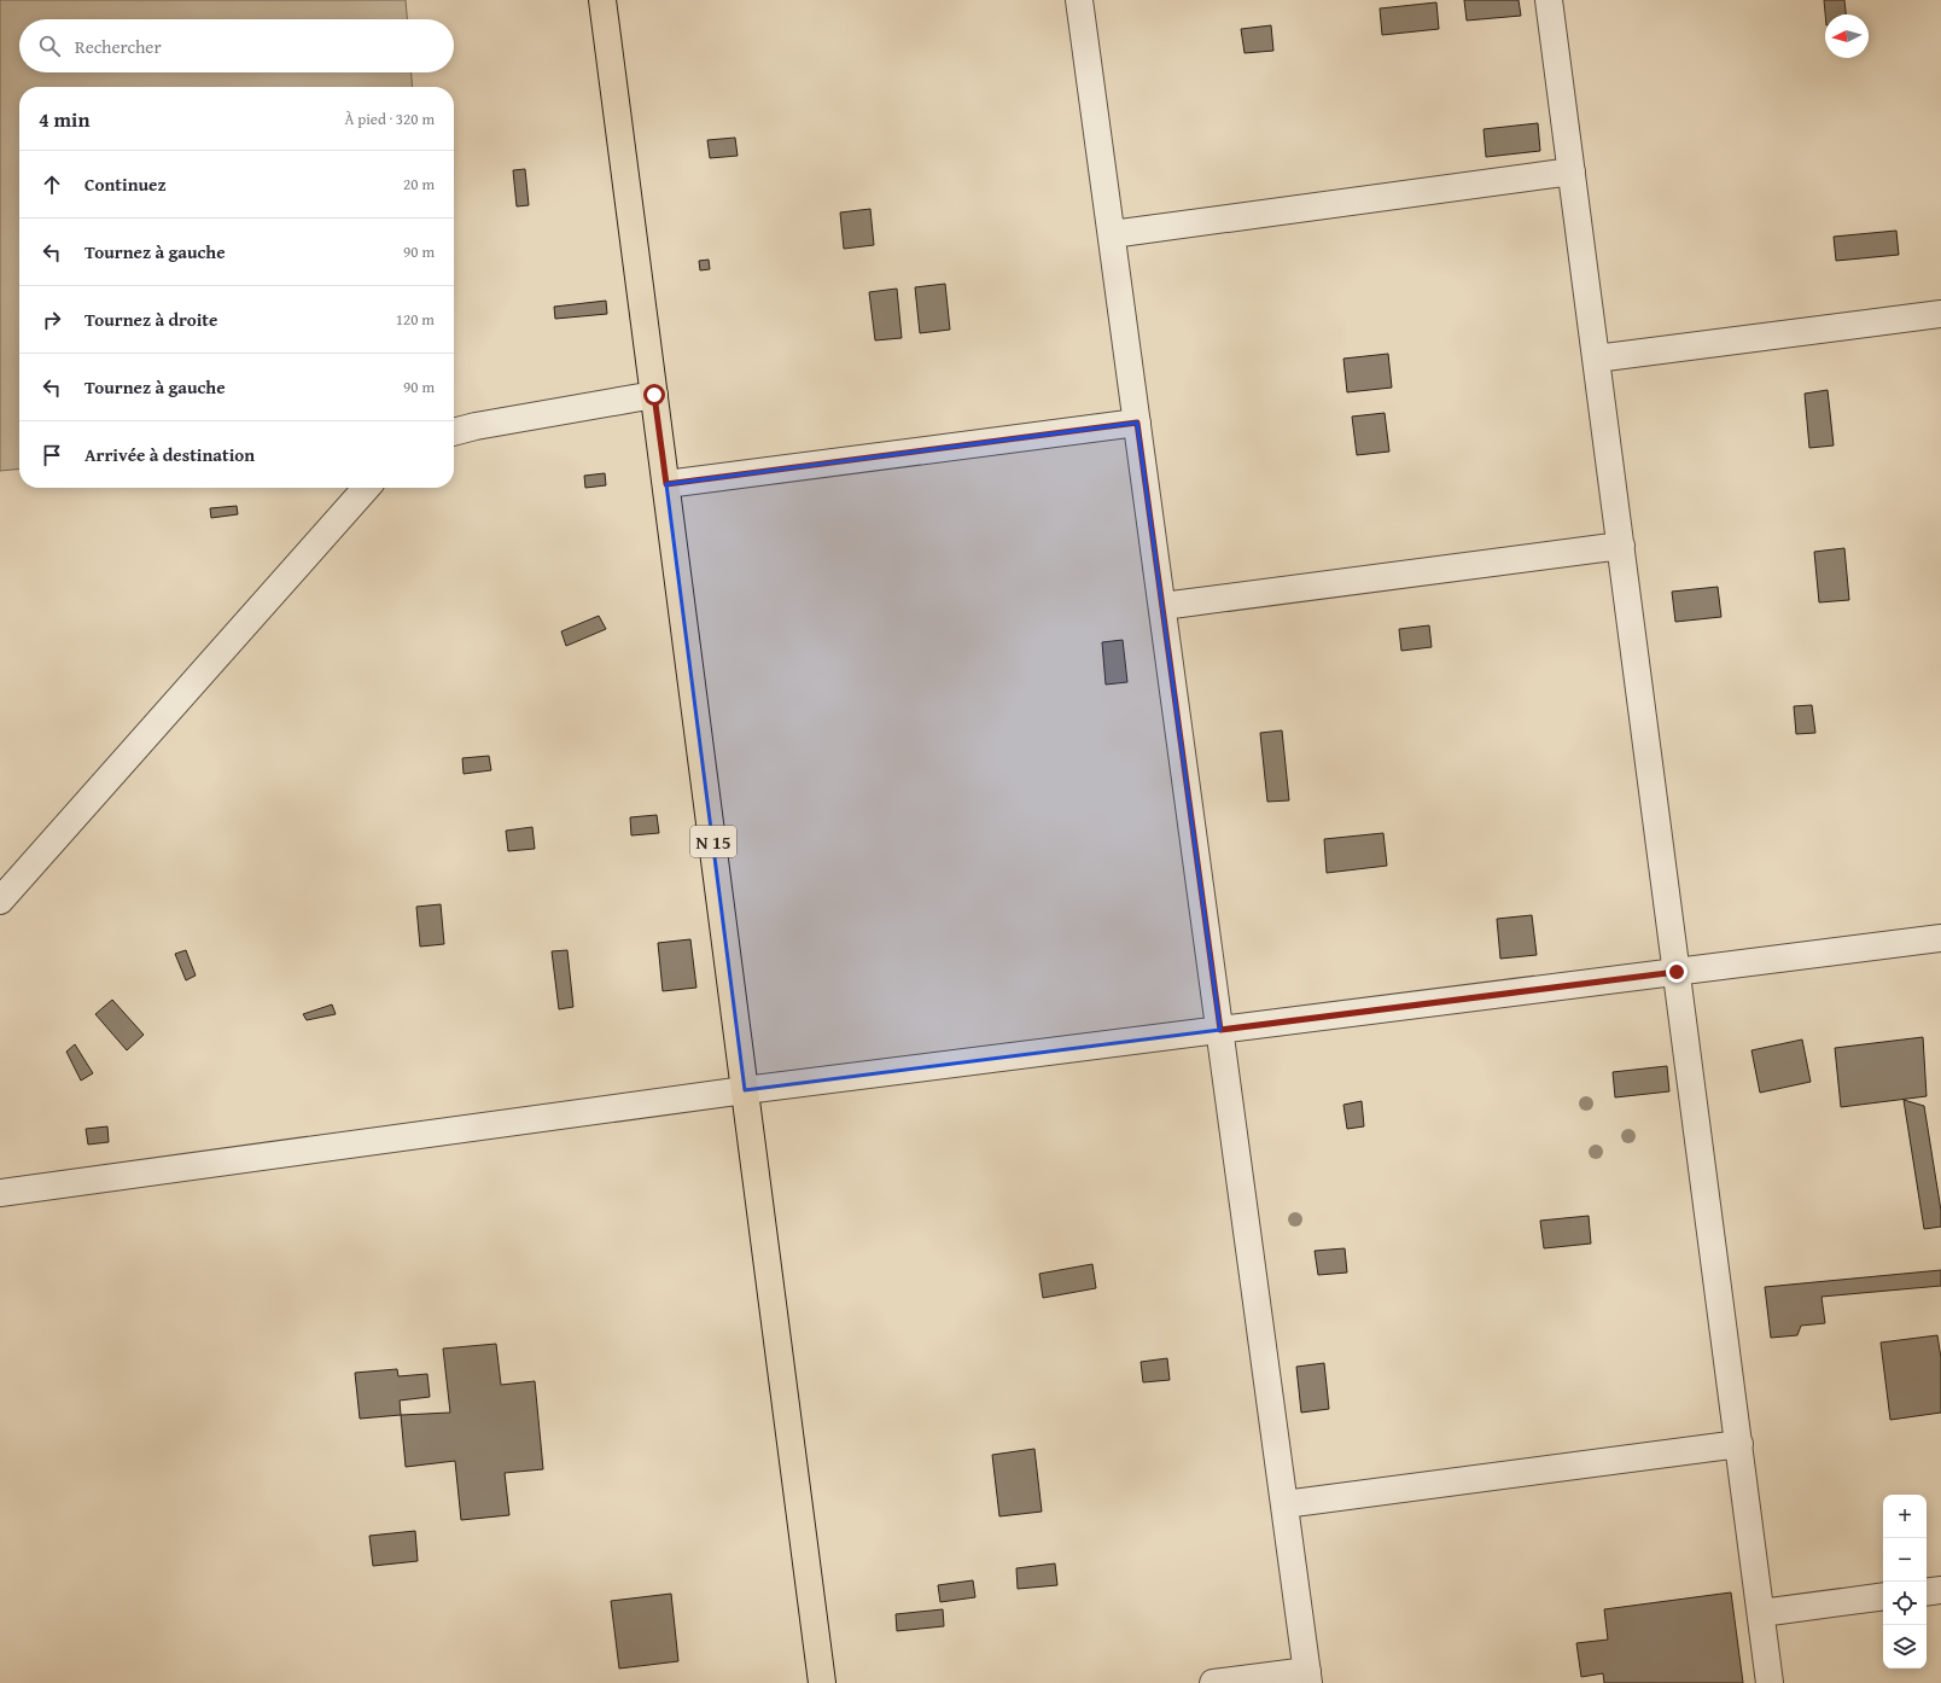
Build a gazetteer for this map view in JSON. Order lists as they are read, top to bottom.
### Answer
{
  "streets": {
    "main road": ["N 15"]
  },
  "north": "left",
  "page": {
    "search": "Rechercher",
    "heading": ["4 min", "À pied · 320 m"],
    "list": [
      ["Continuez", "20 m"],
      ["Tournez à gauche", "90 m"],
      ["Tournez à droite", "120 m"],
      ["Tournez à gauche", "90 m"],
      "Arrivée à destination"
    ],
    "map_buttons": ["+", "−"]
  }
}
